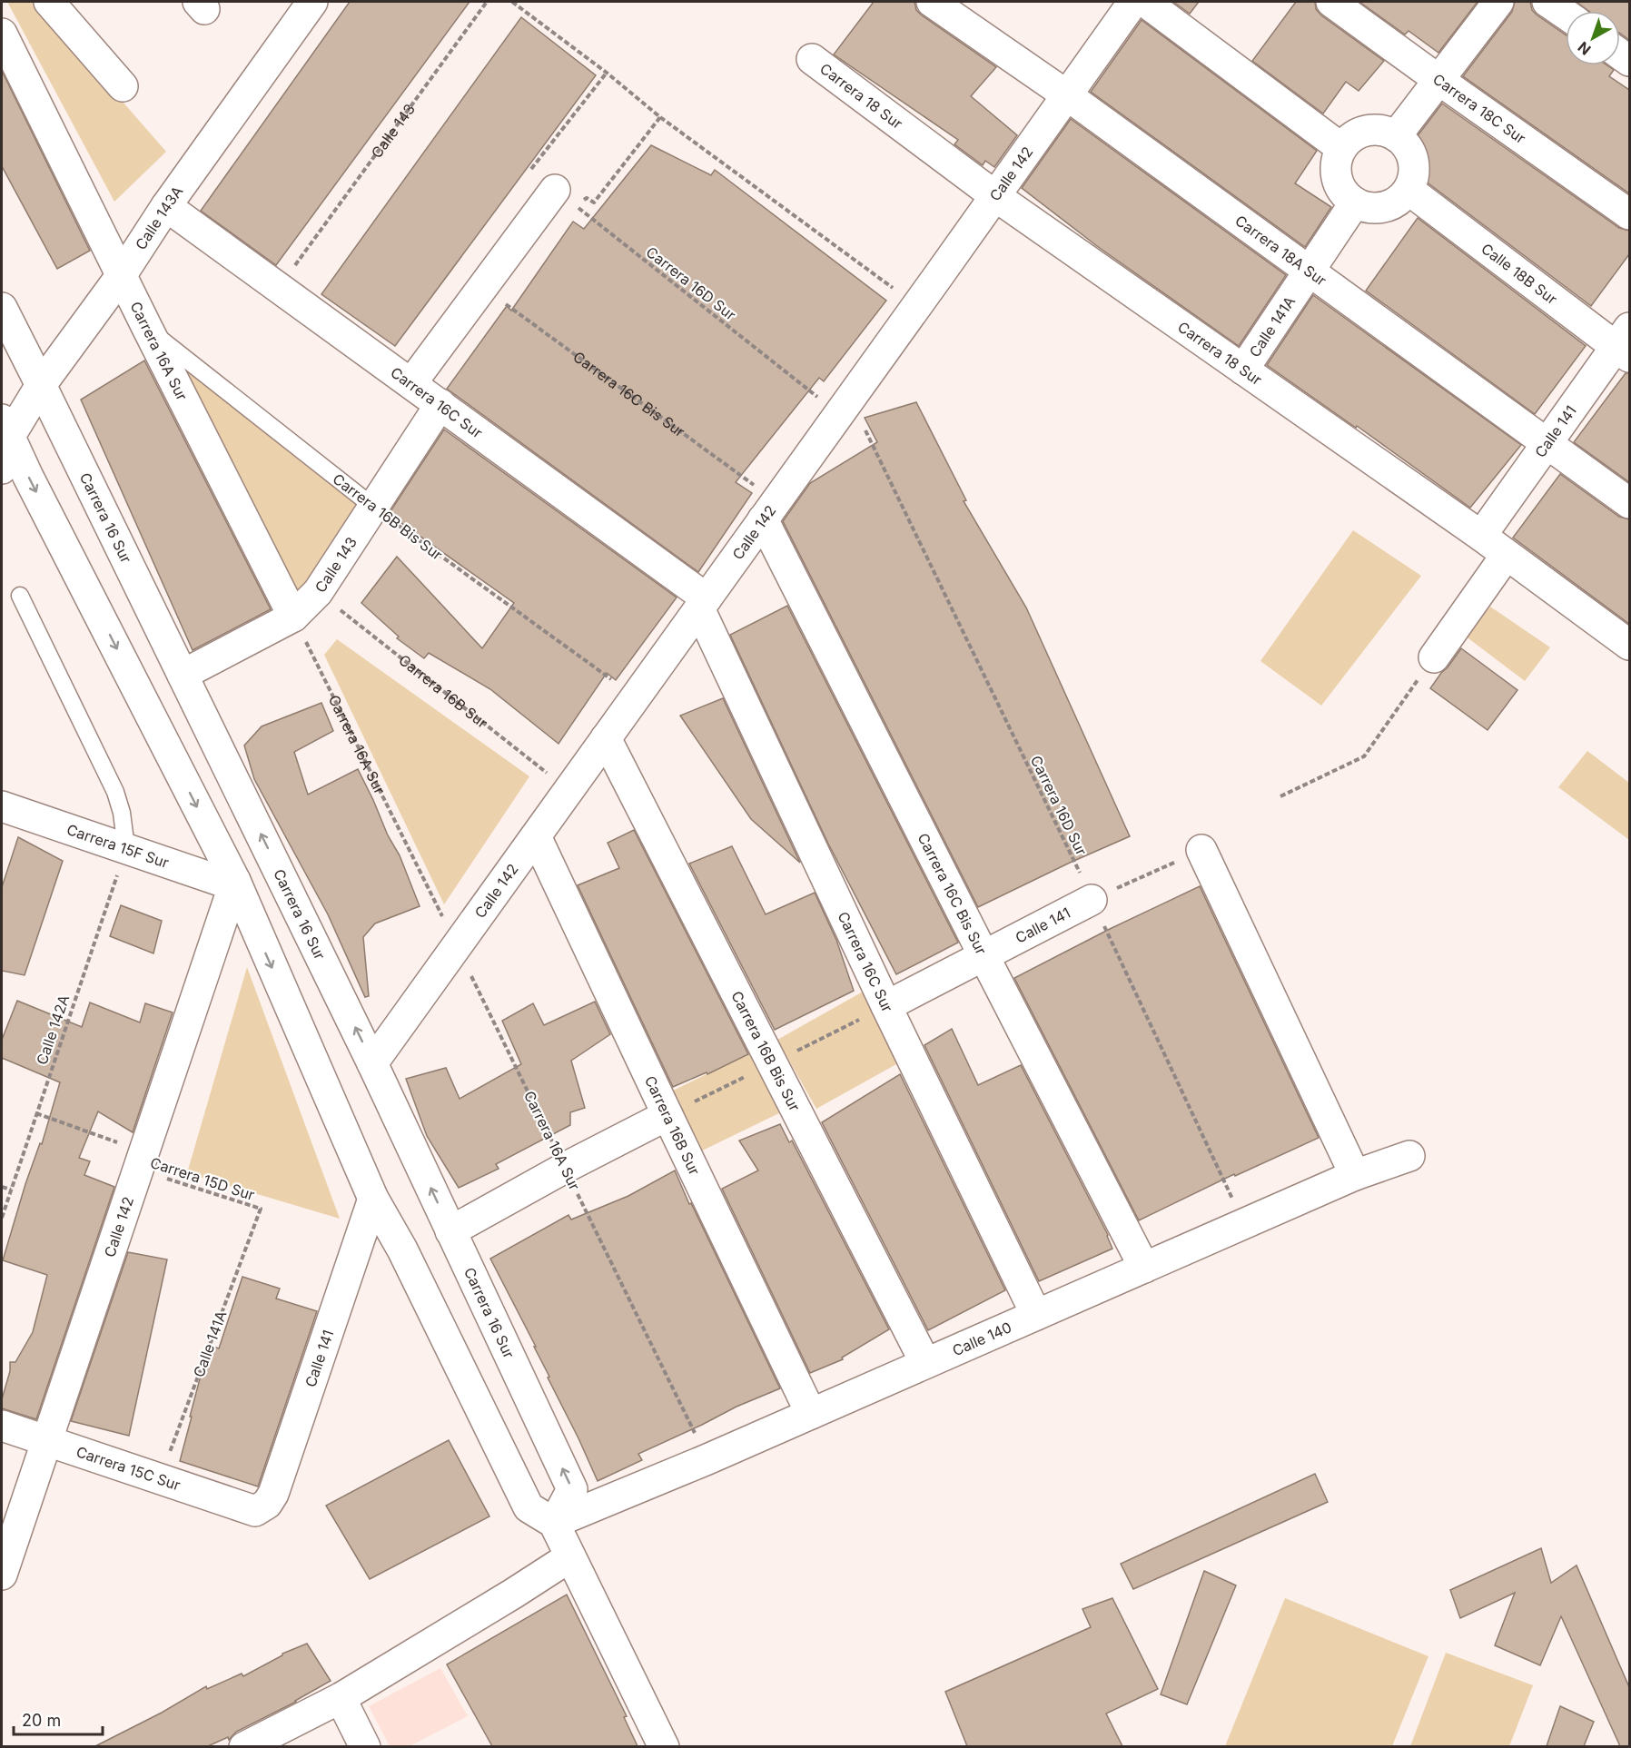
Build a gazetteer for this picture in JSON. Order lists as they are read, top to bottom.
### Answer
{
  "streets": {
    "street": [
      "Carrera 18 Sur",
      "Carrera 18C Sur",
      "Calle 143",
      "Calle 142",
      "Calle 143A",
      "Carrera 18A Sur",
      "Calle 18B Sur",
      "Calle 141A",
      "Carrera 16A Sur",
      "Carrera 16C Bis Sur",
      "Carrera 16C Sur",
      "Calle 141",
      "Carrera 16 Sur",
      "Carrera 16B Bis Sur",
      "Carrera 16B Sur",
      "Carrera 15F Sur",
      "Calle 140",
      "Carrera 15C Sur"
    ],
    "path": ["Carrera 16D Sur", "Calle 142A", "Carrera 15D Sur"]
  },
  "crossings": [
    ["Carrera 18 Sur", "Calle 142"],
    ["Carrera 18 Sur", "Calle 141A"],
    ["Carrera 18 Sur", "Calle 141"],
    ["Calle 143", "Carrera 16A Sur"],
    ["Calle 143", "Carrera 16C Sur"],
    ["Calle 143", "Carrera 16 Sur"],
    ["Calle 143", "Carrera 16B Bis Sur"],
    ["Calle 143", "Carrera 16B Sur"],
    ["Calle 142", "Carrera 18A Sur"],
    ["Calle 142", "Carrera 16D Sur"],
    ["Calle 142", "Carrera 16A Sur"],
    ["Calle 142", "Carrera 16C Bis Sur"],
    ["Calle 142", "Carrera 16C Sur"],
    ["Calle 142", "Carrera 16 Sur"],
    ["Calle 142", "Carrera 16B Bis Sur"],
    ["Calle 142", "Carrera 16B Sur"],
    ["Calle 142", "Carrera 15F Sur"],
    ["Calle 142", "Carrera 15D Sur"],
    ["Calle 142", "Carrera 15C Sur"],
    ["Calle 143A", "Carrera 16A Sur"],
    ["Calle 143A", "Carrera 16C Sur"],
    ["Calle 143A", "Carrera 16 Sur"],
    ["Carrera 18A Sur", "Calle 141A"],
    ["Carrera 18A Sur", "Calle 141"],
    ["Calle 18B Sur", "Calle 141A"],
    ["Calle 18B Sur", "Calle 141"],
    ["Carrera 16D Sur", "Calle 141"],
    ["Carrera 16D Sur", "Calle 140"],
    ["Calle 141A", "Carrera 15D Sur"],
    ["Calle 141A", "Carrera 15C Sur"],
    ["Carrera 16A Sur", "Carrera 16B Bis Sur"],
    ["Carrera 16A Sur", "Calle 140"],
    ["Carrera 16C Bis Sur", "Calle 141"],
    ["Carrera 16C Bis Sur", "Calle 140"],
    ["Carrera 16C Sur", "Calle 141"],
    ["Carrera 16C Sur", "Calle 140"],
    ["Calle 141", "Carrera 15C Sur"],
    ["Carrera 16 Sur", "Calle 140"],
    ["Carrera 16B Bis Sur", "Calle 140"],
    ["Carrera 16B Sur", "Calle 140"],
    ["Carrera 15F Sur", "Calle 142A"],
    ["Calle 142A", "Carrera 15D Sur"]
  ],
  "scale_bar": "20 m",
  "north": "bottom left"
}
